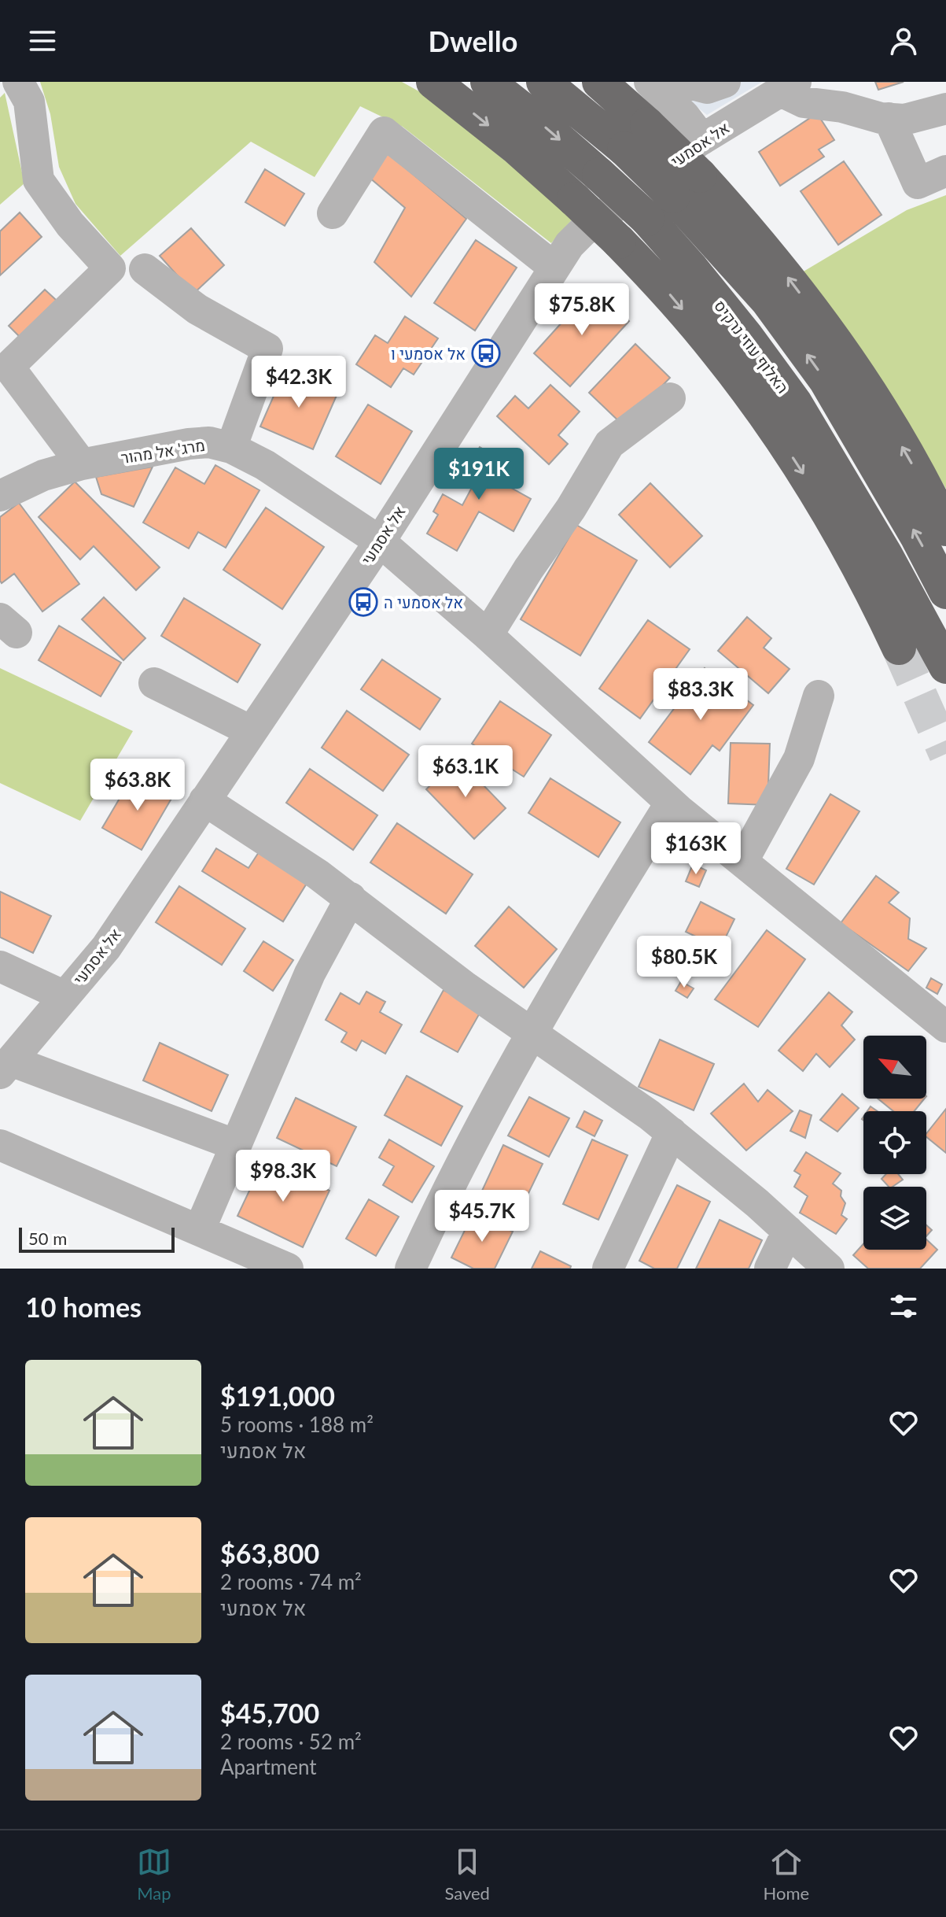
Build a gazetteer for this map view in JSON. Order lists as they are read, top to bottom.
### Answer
{
  "streets": {
    "highway": ["האלוף עוזי נרקיס"],
    "street": ["אל אסמעי", "מרג' אל מהור"]
  },
  "crossings": [
    ["אל אסמעי", "מרג' אל מהור"]
  ],
  "places": {
    "bus stop": ["אל אסמעי ו", "אל אסמעי ה"]
  },
  "scale_bar": "50 m",
  "north": "top left",
  "page": {
    "header": "Dwello",
    "price": [
      "$75.8K",
      "$42.3K",
      "$191K",
      "$83.3K",
      "$63.1K",
      "$63.8K",
      "$163K",
      "$80.5K",
      "$98.3K",
      "$45.7K"
    ],
    "scale": "50 m",
    "heading": "10 homes",
    "list": [
      {
        "name": "$191,000",
        "note": "5 rooms · 188 m² · אל אסמעי"
      },
      {
        "name": "$63,800",
        "note": "2 rooms · 74 m² · אל אסמעי"
      },
      {
        "name": "$45,700",
        "note": "2 rooms · 52 m² · Apartment"
      }
    ],
    "tabs": ["Map", "Saved", "Home"]
  }
}
